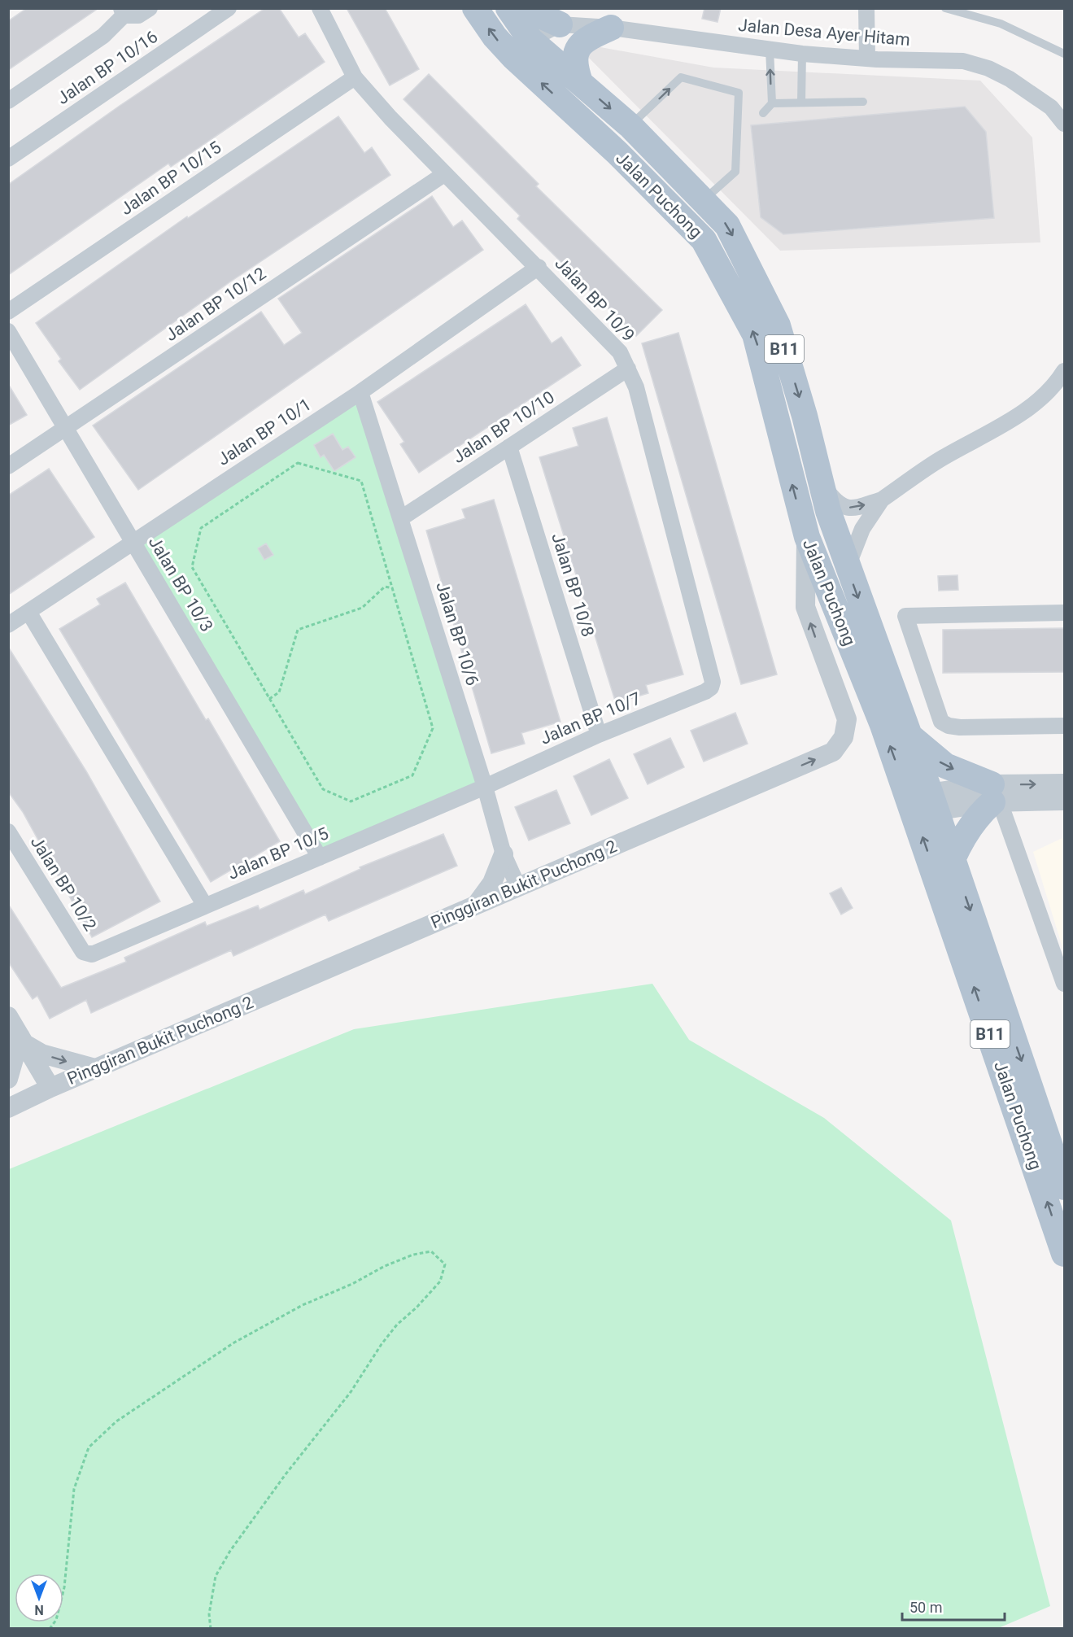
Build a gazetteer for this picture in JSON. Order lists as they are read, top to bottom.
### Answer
{
  "streets": {
    "main road": ["Jalan Puchong", "B11"],
    "street": [
      "Jalan Desa Ayer Hitam",
      "Jalan BP 10/16",
      "Jalan BP 10/15",
      "Jalan BP 10/9",
      "Jalan BP 10/12",
      "Jalan BP 10/10",
      "Jalan BP 10/1",
      "Jalan BP 10/3",
      "Jalan BP 10/8",
      "Jalan BP 10/6",
      "Jalan BP 10/7",
      "Jalan BP 10/5",
      "Jalan BP 10/2",
      "Pinggiran Bukit Puchong 2"
    ]
  },
  "crossings": [
    ["Jalan BP 10/15", "Jalan BP 10/9"],
    ["Jalan Puchong", "Pinggiran Bukit Puchong 2"],
    ["Jalan BP 10/9", "Jalan BP 10/12"],
    ["Jalan BP 10/9", "Jalan BP 10/10"],
    ["Jalan BP 10/9", "Jalan BP 10/1"],
    ["Jalan BP 10/9", "Jalan BP 10/7"],
    ["Jalan BP 10/12", "Jalan BP 10/3"],
    ["Jalan BP 10/10", "Jalan BP 10/8"],
    ["Jalan BP 10/10", "Jalan BP 10/6"],
    ["Jalan BP 10/1", "Jalan BP 10/3"],
    ["Jalan BP 10/1", "Jalan BP 10/6"],
    ["Jalan BP 10/3", "Jalan BP 10/5"],
    ["Jalan BP 10/8", "Jalan BP 10/7"],
    ["Jalan BP 10/6", "Jalan BP 10/7"],
    ["Jalan BP 10/6", "Jalan BP 10/5"],
    ["Jalan BP 10/6", "Pinggiran Bukit Puchong 2"],
    ["Jalan BP 10/7", "Jalan BP 10/5"],
    ["Jalan BP 10/5", "Jalan BP 10/2"]
  ],
  "scale_bar": "50 m",
  "north": "bottom"
}
